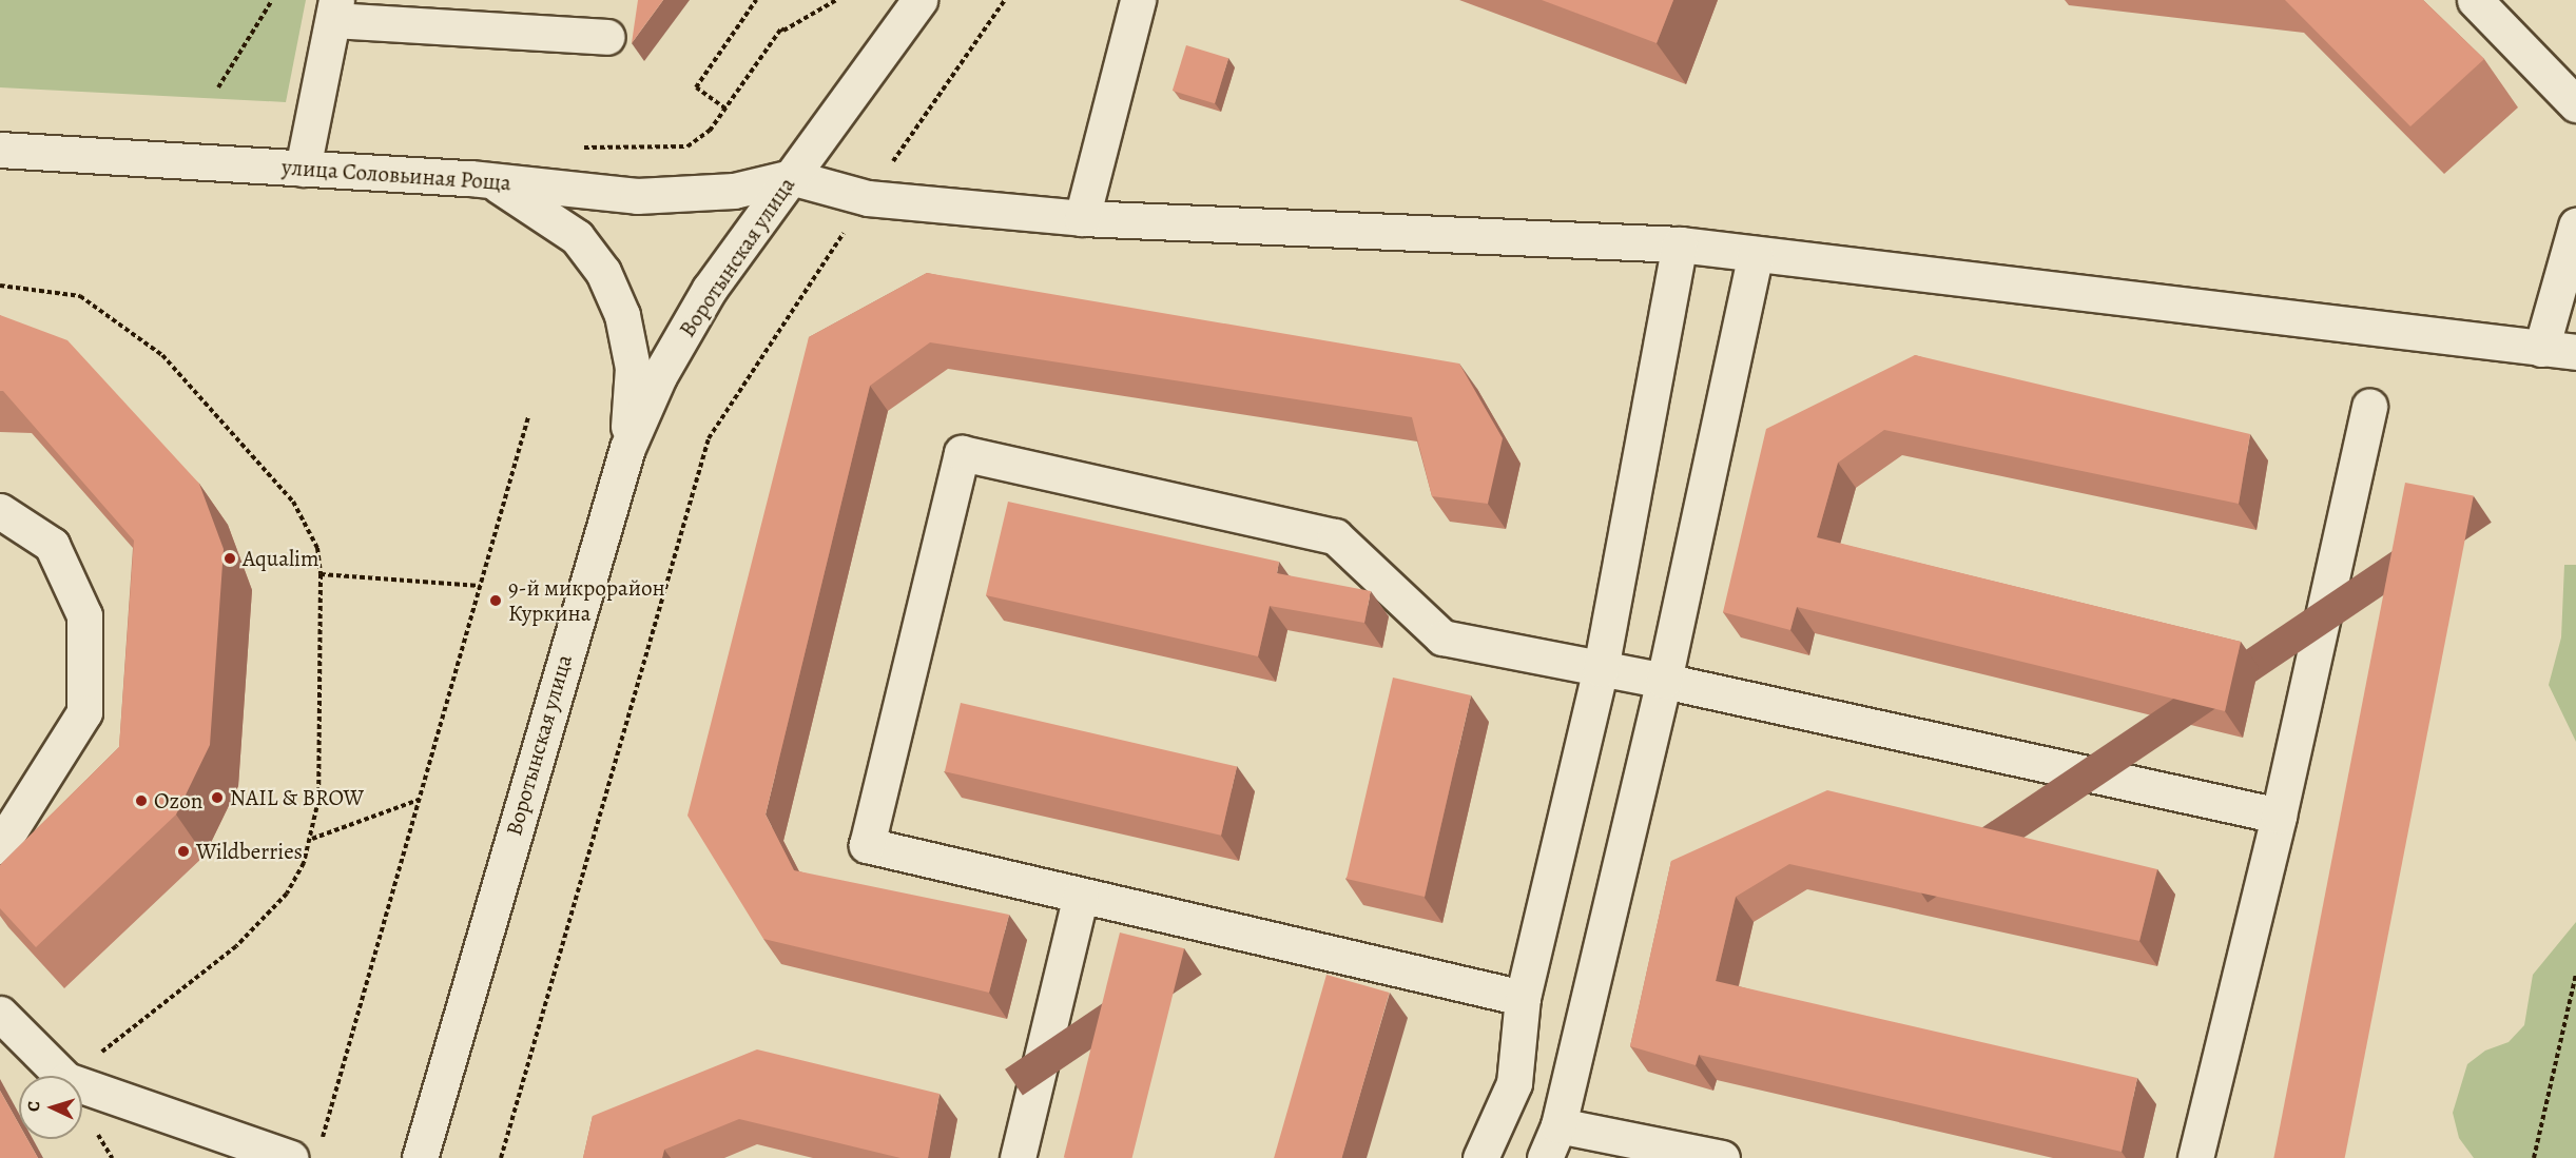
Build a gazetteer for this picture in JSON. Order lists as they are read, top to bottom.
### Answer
{
  "streets": {
    "street": ["улица Соловьиная Роща", "Воротынская улица"]
  },
  "crossings": [
    ["улица Соловьиная Роща", "Воротынская улица"]
  ],
  "places": [
    "Aqualim",
    "9-й микрорайон Куркина",
    "NAIL & BROW",
    "Ozon",
    "Wildberries"
  ],
  "north": "left"
}
